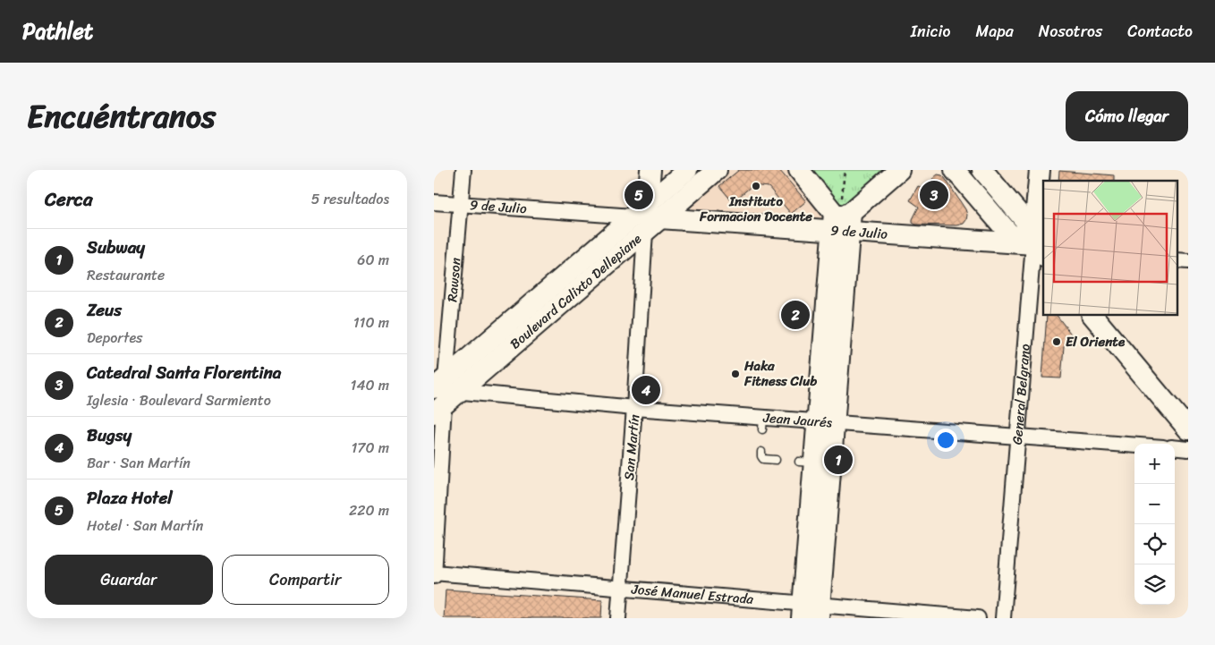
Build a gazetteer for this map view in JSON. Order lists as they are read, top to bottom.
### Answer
{
  "streets": {
    "main road": [
      "9 de Julio",
      "Boulevard Calixto Dellepiane",
      "General Belgrano",
      "San Martín"
    ],
    "street": ["Rawson", "Jean Jaurés", "José Manuel Estrada"]
  },
  "crossings": [
    ["9 de Julio", "Rawson"],
    ["9 de Julio", "Boulevard Calixto Dellepiane"],
    ["9 de Julio", "General Belgrano"],
    ["9 de Julio", "San Martín"],
    ["Rawson", "Boulevard Calixto Dellepiane"],
    ["Rawson", "Jean Jaurés"],
    ["Rawson", "José Manuel Estrada"],
    ["Boulevard Calixto Dellepiane", "Jean Jaurés"],
    ["Boulevard Calixto Dellepiane", "San Martín"],
    ["General Belgrano", "Jean Jaurés"],
    ["Jean Jaurés", "San Martín"],
    ["San Martín", "José Manuel Estrada"]
  ],
  "places": ["Instituto Formacion Docente", "El Oriente", "Haka Fitness Club"],
  "page": {
    "header": "Pathlet",
    "nav": [
      "Inicio",
      "Mapa",
      "Nosotros",
      "Contacto"
    ],
    "title": "Encuéntranos",
    "buttons": [
      "Cómo llegar",
      ["Guardar", "Compartir"]
    ],
    "heading": ["Cerca", "5 resultados"],
    "pins": [
      "3",
      "5",
      "2",
      "4",
      "1"
    ],
    "list": [
      {
        "mark": "1",
        "name": "Subway",
        "note": "Restaurante",
        "value": "60 m"
      },
      {
        "mark": "2",
        "name": "Zeus",
        "note": "Deportes",
        "value": "110 m"
      },
      {
        "mark": "3",
        "name": "Catedral Santa Florentina",
        "note": "Iglesia · Boulevard Sarmiento",
        "value": "140 m"
      },
      {
        "mark": "4",
        "name": "Bugsy",
        "note": "Bar · San Martín",
        "value": "170 m"
      },
      {
        "mark": "5",
        "name": "Plaza Hotel",
        "note": "Hotel · San Martín",
        "value": "220 m"
      }
    ],
    "map_buttons": ["+", "−"]
  }
}
